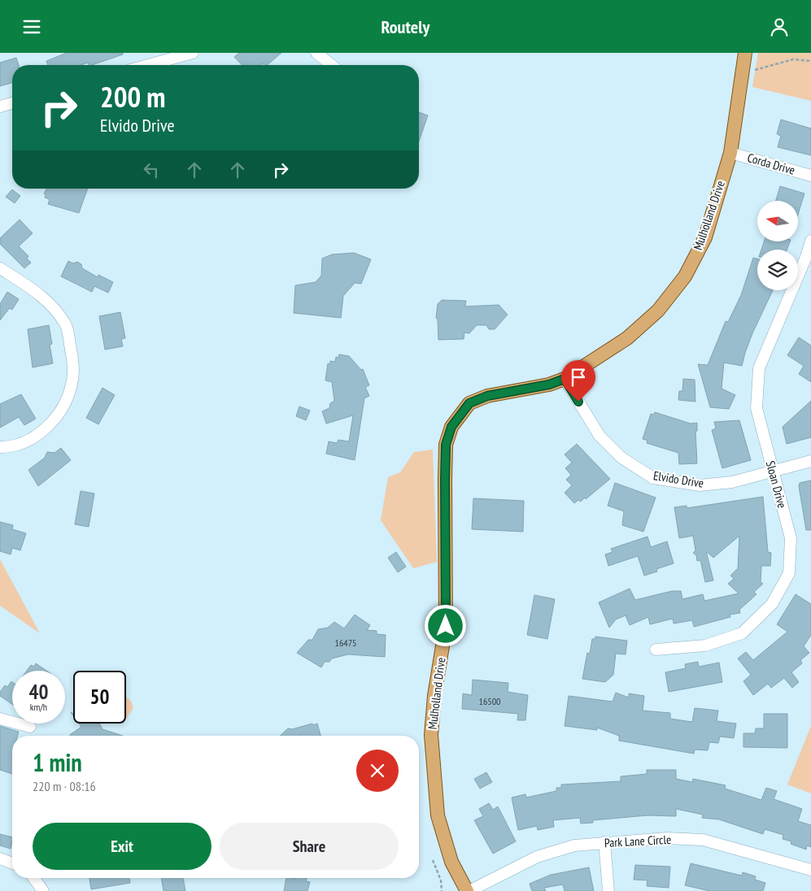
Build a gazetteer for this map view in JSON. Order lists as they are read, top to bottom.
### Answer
{
  "streets": {
    "main road": ["Mulholland Drive"],
    "street": [
      "Corda Drive",
      "Elvido Drive",
      "Sloan Drive",
      "Park Lane Circle"
    ]
  },
  "crossings": [
    ["Corda Drive", "Mulholland Drive"],
    ["Mulholland Drive", "Elvido Drive"],
    ["Mulholland Drive", "Park Lane Circle"],
    ["Elvido Drive", "Sloan Drive"]
  ],
  "house_numbers": ["16475", "16500"],
  "north": "left",
  "page": {
    "header": "Routely",
    "turn": ["200 m", "Elvido Drive"],
    "speed": "40 km/h",
    "limit": "50",
    "heading": ["1 min", "220 m · 08:16"],
    "buttons": ["Exit", "Share"]
  }
}
